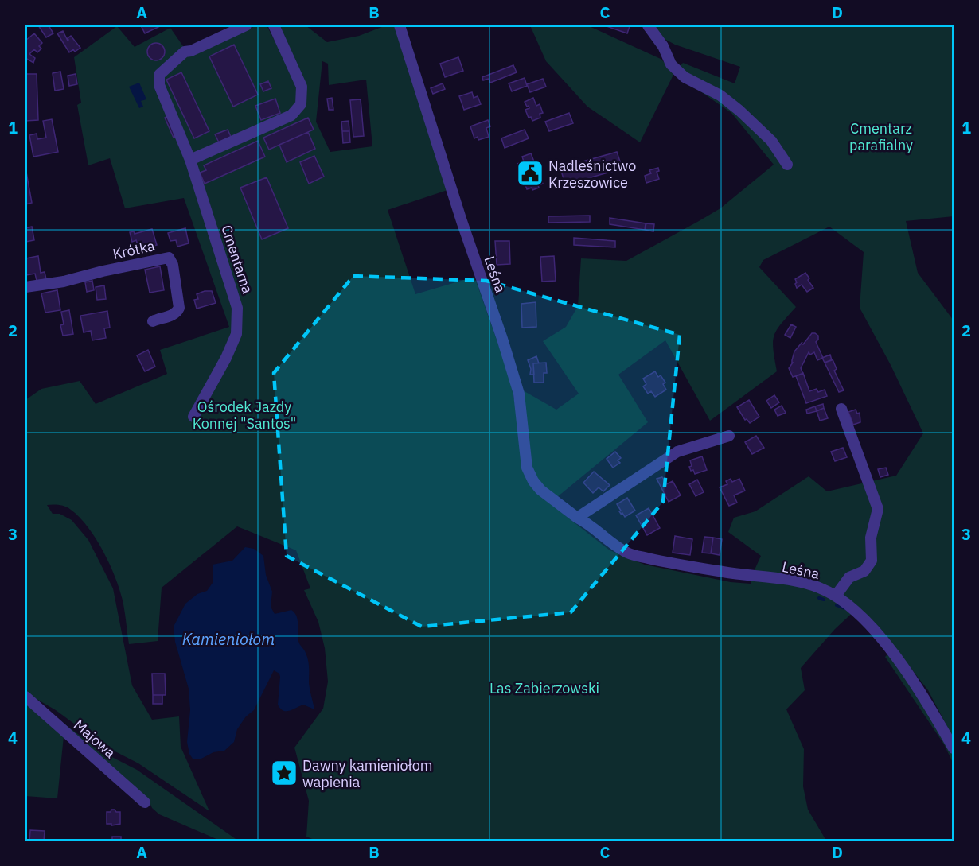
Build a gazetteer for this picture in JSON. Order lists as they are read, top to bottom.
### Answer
{
  "streets": {
    "street": [
      "Krótka",
      "Cmentarna",
      "Leśna",
      "Majowa"
    ]
  },
  "water": ["Kamieniołom"],
  "parks": ["Cmentarz parafialny", "Ośrodek Jazdy Konnej \"Santos\"", "Las Zabierzowski"],
  "places": {
    "public building": ["Nadleśnictwo Krzeszowice"],
    "place": ["Dawny kamieniołom wapienia"]
  },
  "grid": {
    "columns": [
      "A",
      "B",
      "C",
      "D"
    ],
    "rows": [
      "1",
      "2",
      "3",
      "4"
    ]
  }
}
